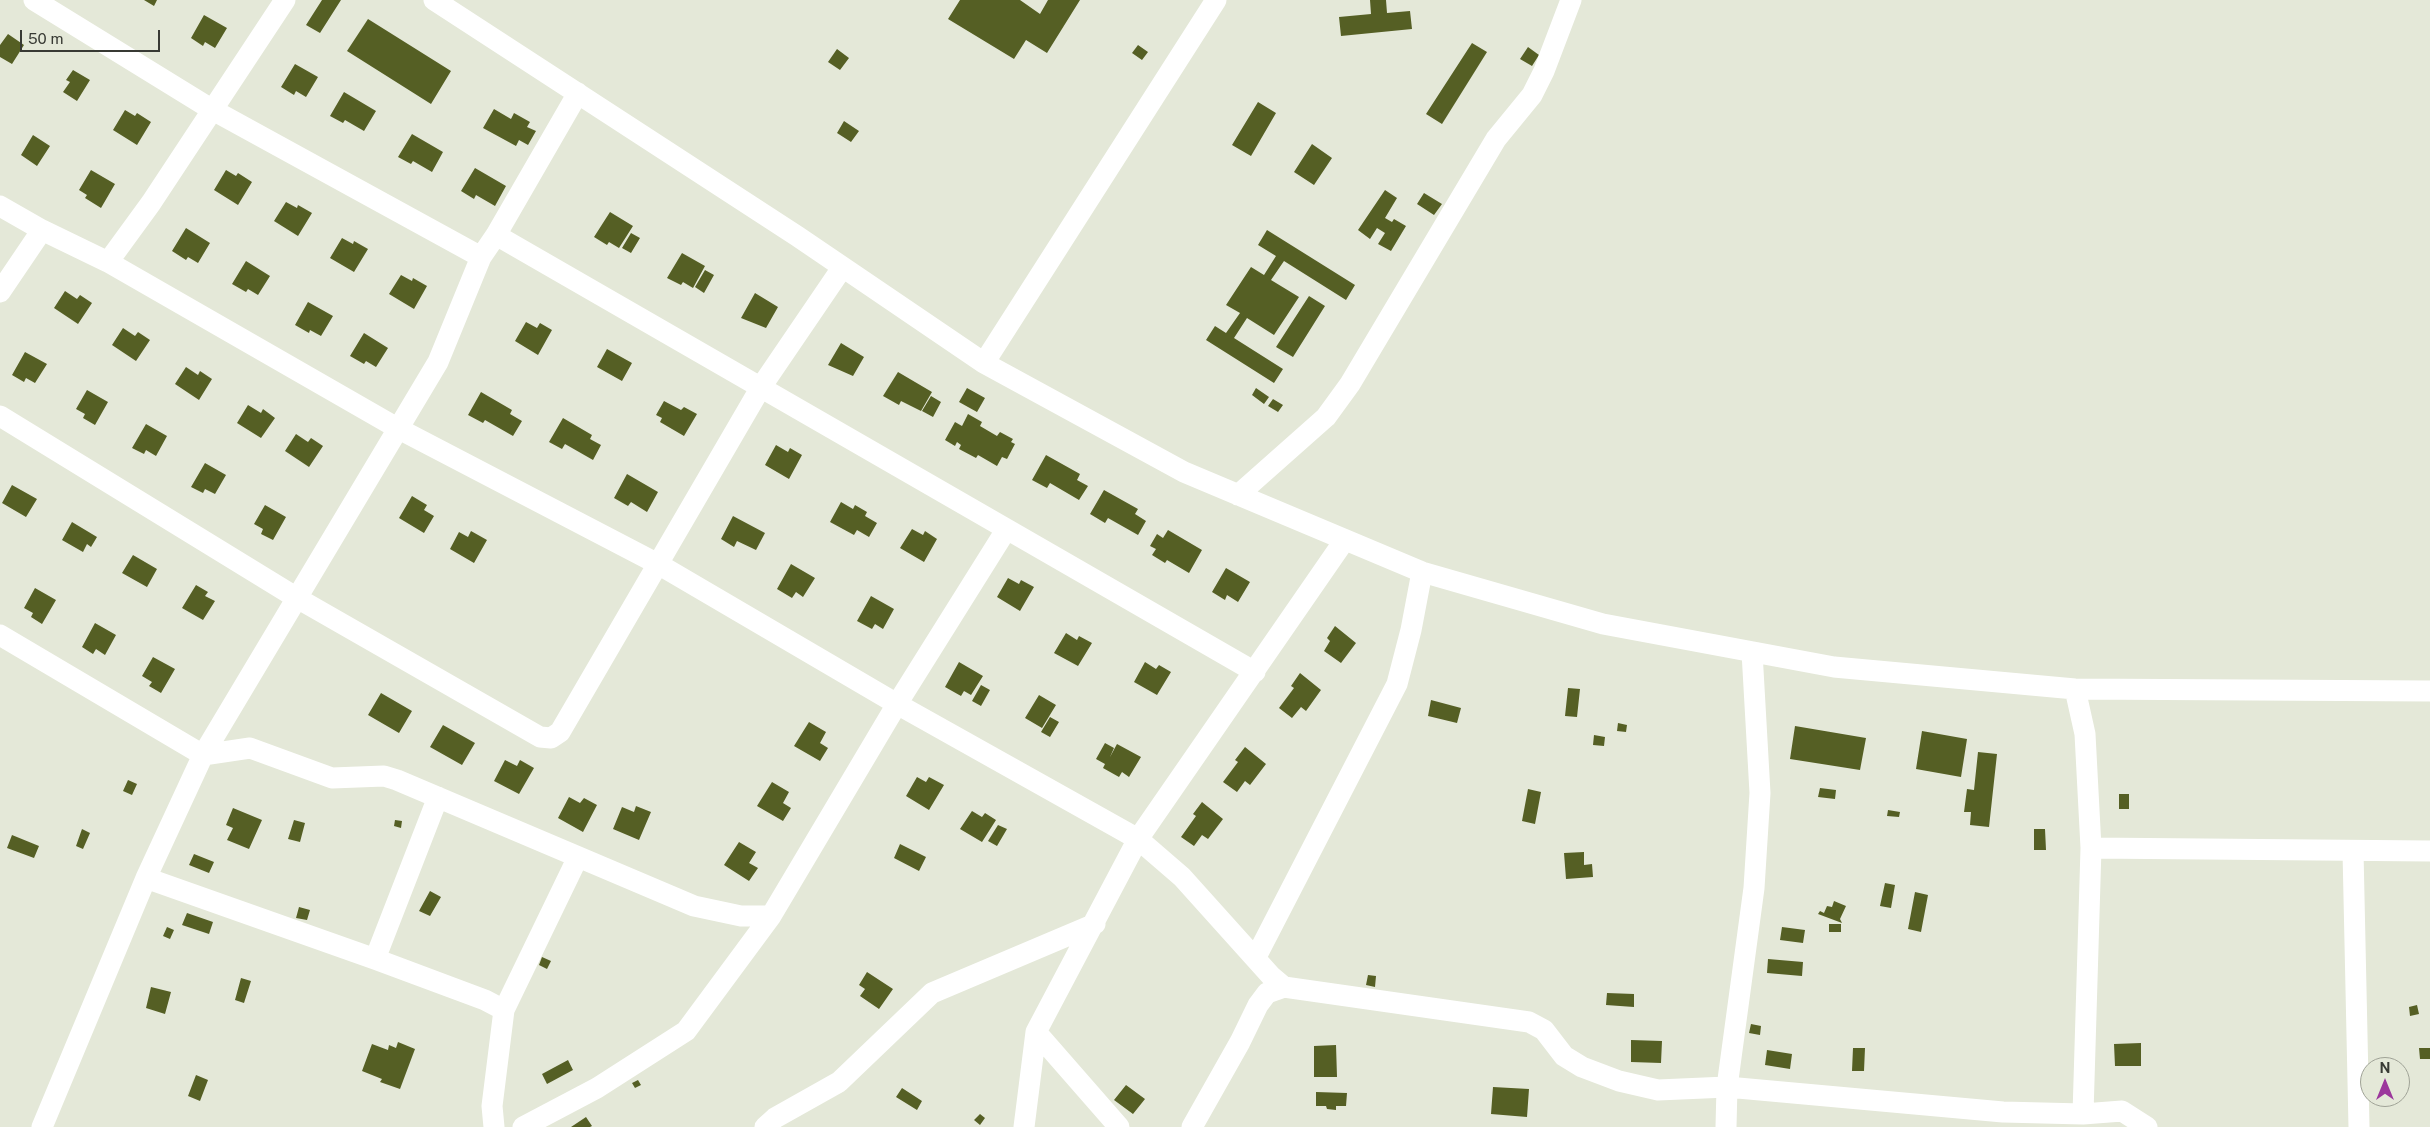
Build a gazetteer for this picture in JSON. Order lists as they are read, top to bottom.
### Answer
{
  "scale_bar": "50 m",
  "north": "top"
}
